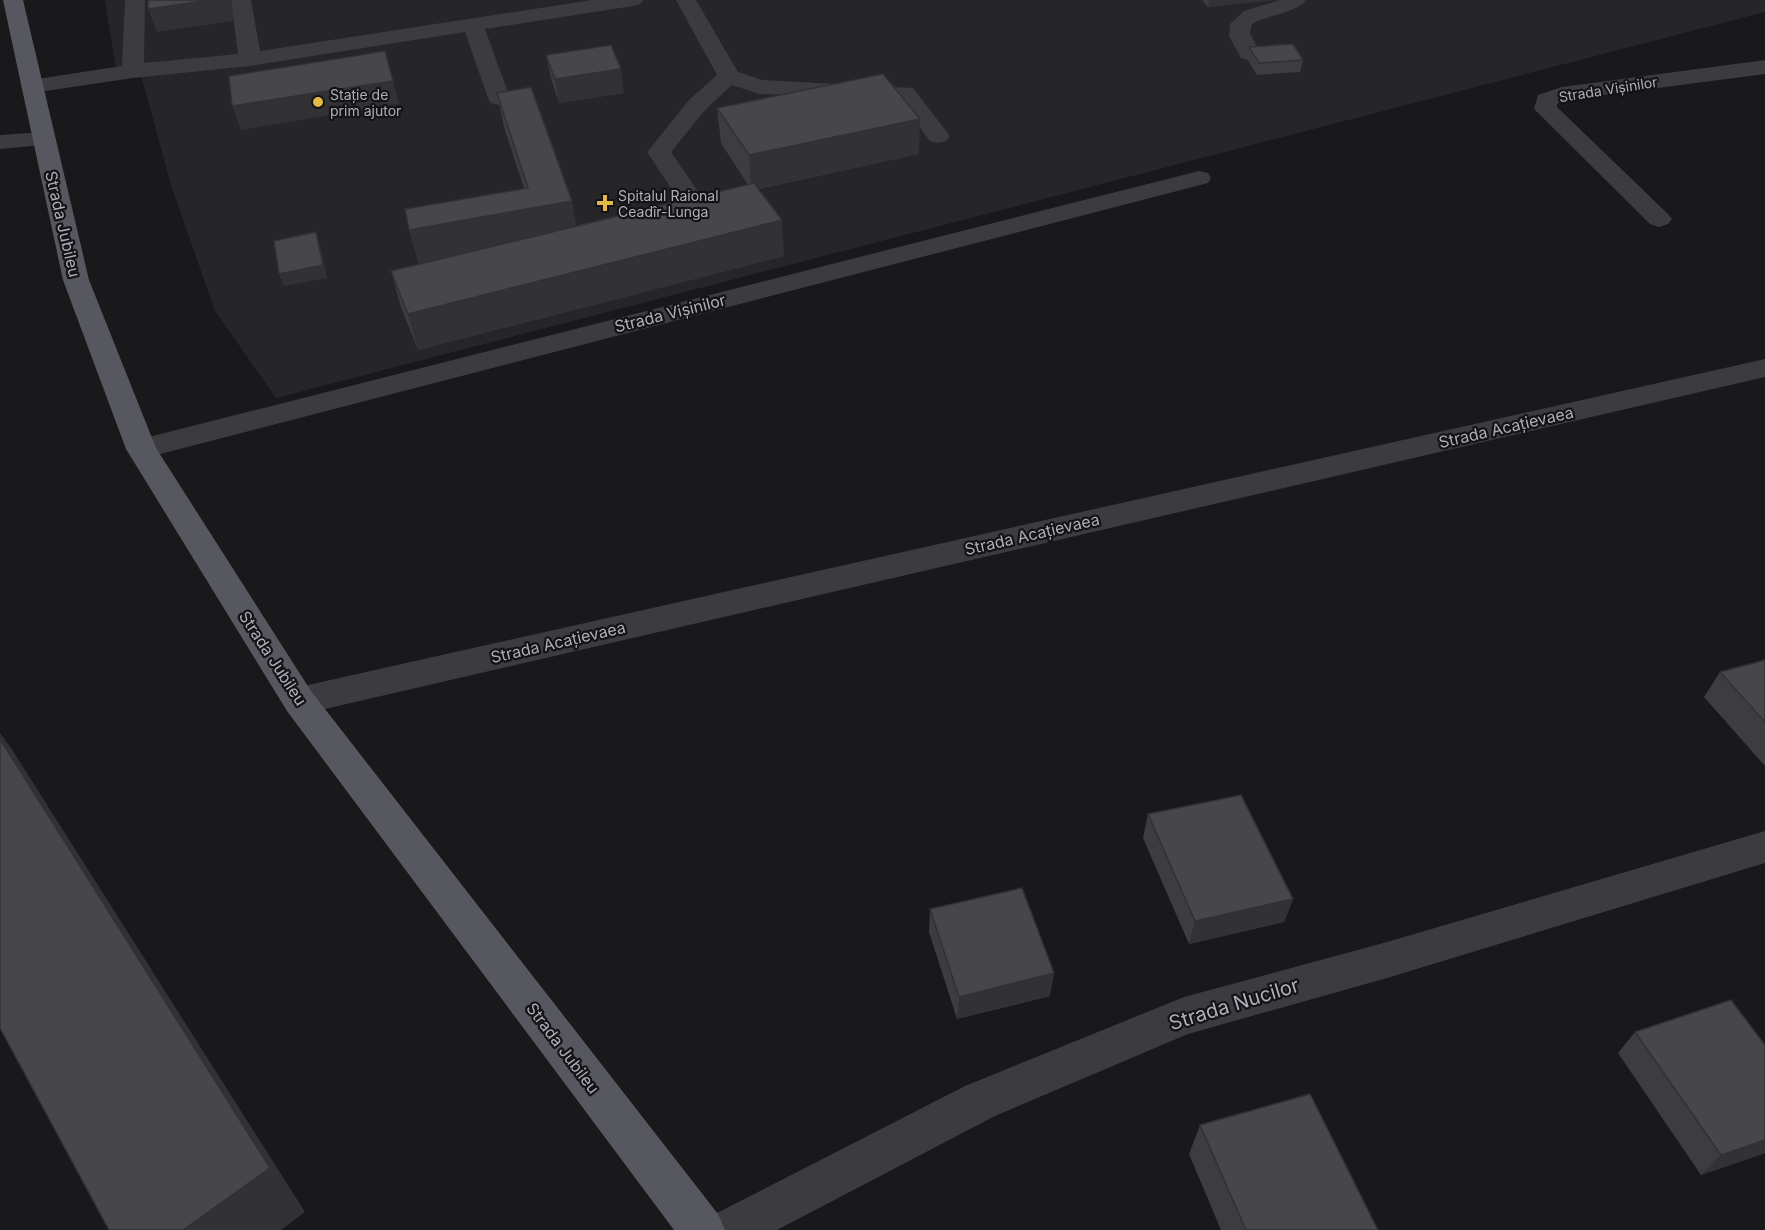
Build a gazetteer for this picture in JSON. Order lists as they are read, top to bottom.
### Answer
{
  "streets": {
    "main road": ["Strada Jubileu"],
    "street": ["Strada Vișinilor", "Strada Acațievaea", "Strada Nucilor"]
  },
  "crossings": [
    ["Strada Vișinilor", "Strada Jubileu"],
    ["Strada Jubileu", "Strada Acațievaea"]
  ],
  "places": {
    "other": ["Stație de prim ajutor"],
    "health": ["Spitalul Raional Ceadîr-Lunga"]
  }
}
